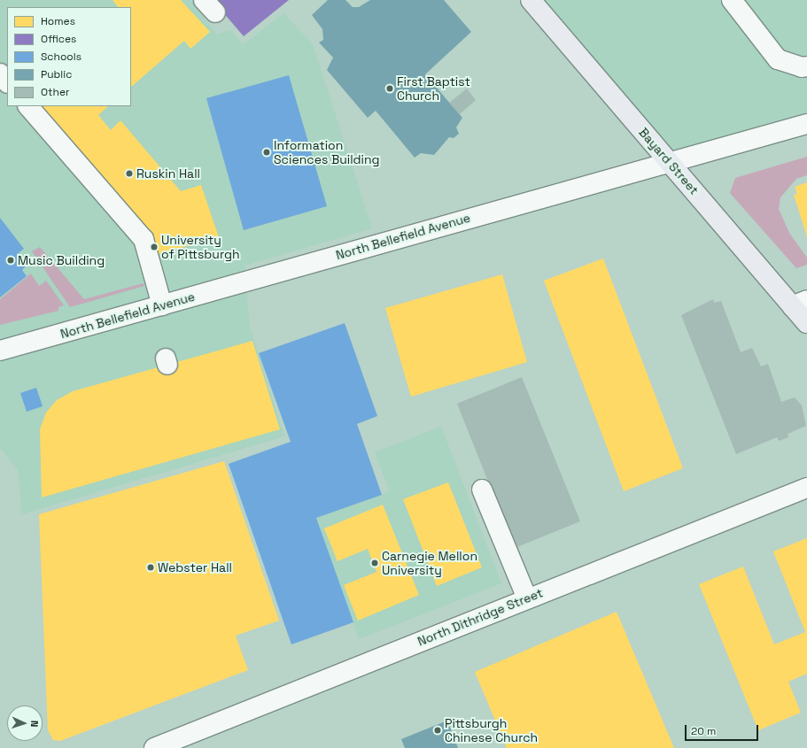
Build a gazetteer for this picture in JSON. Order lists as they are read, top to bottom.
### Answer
{
  "streets": {
    "main road": ["Bayard Street"],
    "street": ["North Bellefield Avenue", "North Dithridge Street"]
  },
  "crossings": [
    ["Bayard Street", "North Bellefield Avenue"]
  ],
  "places": [
    "First Baptist Church",
    "Information Sciences Building",
    "Ruskin Hall",
    "University of Pittsburgh",
    "Music Building",
    "Carnegie Mellon University",
    "Webster Hall",
    "Pittsburgh Chinese Church"
  ],
  "legend": [
    "Homes",
    "Offices",
    "Schools",
    "Public",
    "Other"
  ],
  "scale_bar": "20 m",
  "north": "right"
}
